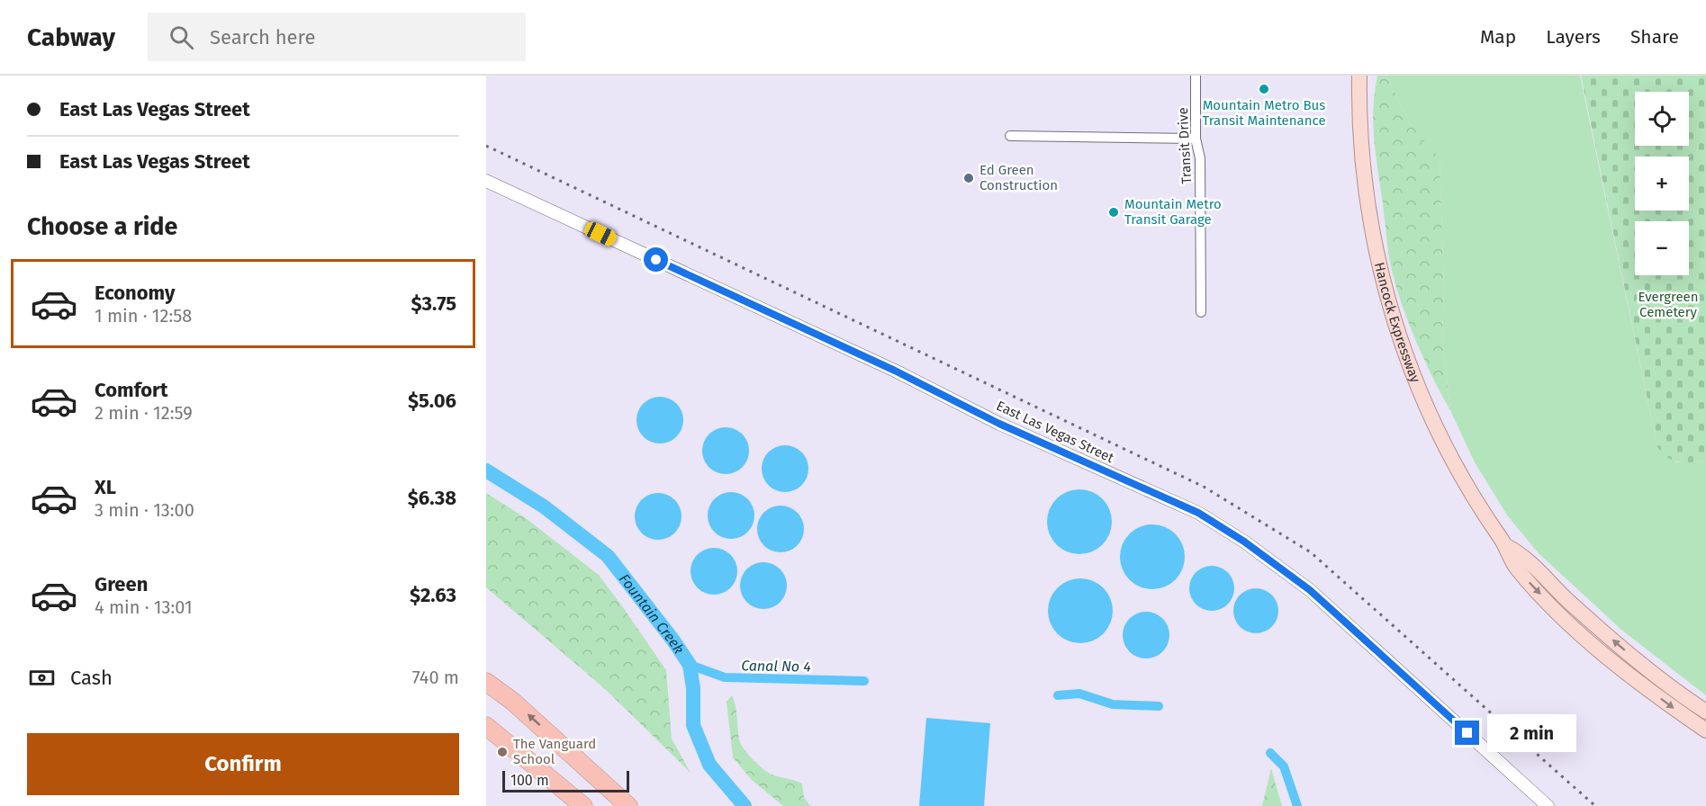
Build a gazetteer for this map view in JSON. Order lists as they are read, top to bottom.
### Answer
{
  "streets": {
    "main road": ["Hancock Expressway"],
    "street": ["Transit Drive", "East Las Vegas Street"]
  },
  "water": ["Fountain Creek", "Canal No 4"],
  "parks": ["Evergreen Cemetery"],
  "places": [
    "Mountain Metro Bus Transit Maintenance",
    "Ed Green Construction",
    "Mountain Metro Transit Garage",
    "The Vanguard School"
  ],
  "scale_bar": "100 m",
  "page": {
    "header": "Cabway",
    "search": "Search here",
    "nav": ["Map", "Layers", "Share"],
    "banner": ["East Las Vegas Street", "East Las Vegas Street"],
    "map_buttons": ["+", "−"],
    "heading": "Choose a ride",
    "list": [
      {
        "name": "Economy",
        "note": "1 min · 12:58",
        "value": "$3.75"
      },
      {
        "name": "Comfort",
        "note": "2 min · 12:59",
        "value": "$5.06"
      },
      {
        "name": "XL",
        "note": "3 min · 13:00",
        "value": "$6.38"
      },
      {
        "name": "Green",
        "note": "4 min · 13:01",
        "value": "$2.63"
      }
    ],
    "pay": ["Cash", "740 m"],
    "bubble": "2 min",
    "buttons": "Confirm",
    "scale": "100 m"
  }
}
